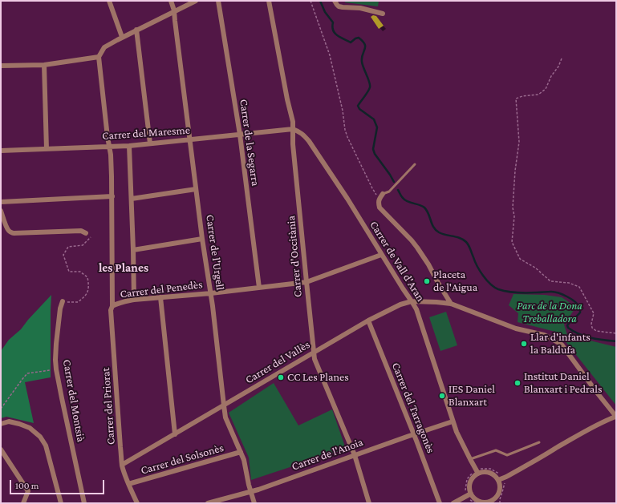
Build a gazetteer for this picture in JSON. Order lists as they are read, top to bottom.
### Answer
{
  "streets": {
    "street": [
      "Carrer del Maresme",
      "Carrer de la Segarra",
      "Carrer de l'Urgell",
      "Carrer d'Occitània",
      "Carrer de Vall d'Aran",
      "Carrer del Penedès",
      "Carrer del Vallès",
      "Carrer del Montsià",
      "Carrer del Priorat",
      "Carrer del Tarragonès",
      "Carrer de l'Anoia",
      "Carrer del Solsonès"
    ]
  },
  "crossings": [
    ["Carrer del Maresme", "Carrer de la Segarra"],
    ["Carrer del Maresme", "Carrer de l'Urgell"],
    ["Carrer del Maresme", "Carrer d'Occitània"],
    ["Carrer del Maresme", "Carrer de Vall d'Aran"],
    ["Carrer de la Segarra", "Carrer del Penedès"],
    ["Carrer de l'Urgell", "Carrer del Penedès"],
    ["Carrer de l'Urgell", "Carrer del Vallès"],
    ["Carrer de l'Urgell", "Carrer de l'Anoia"],
    ["Carrer de l'Urgell", "Carrer del Solsonès"],
    ["Carrer d'Occitània", "Carrer de Vall d'Aran"],
    ["Carrer d'Occitània", "Carrer del Penedès"],
    ["Carrer d'Occitània", "Carrer del Vallès"],
    ["Carrer d'Occitània", "Carrer de l'Anoia"],
    ["Carrer de Vall d'Aran", "Carrer del Penedès"],
    ["Carrer de Vall d'Aran", "Carrer del Vallès"],
    ["Carrer de Vall d'Aran", "Carrer de l'Anoia"],
    ["Carrer del Penedès", "Carrer del Priorat"],
    ["Carrer del Vallès", "Carrer del Priorat"],
    ["Carrer del Vallès", "Carrer del Tarragonès"],
    ["Carrer del Priorat", "Carrer del Solsonès"],
    ["Carrer del Tarragonès", "Carrer de l'Anoia"]
  ],
  "districts": ["les Planes"],
  "parks": ["Parc de la Dona Treballadora"],
  "places": [
    "Placeta de l'Aigua",
    "Llar d'infants la Baldufa",
    "CC Les Planes",
    "Institut Daniel Blanxart i Pedrals",
    "IES Daniel Blanxart"
  ],
  "scale_bar": "100 m"
}
